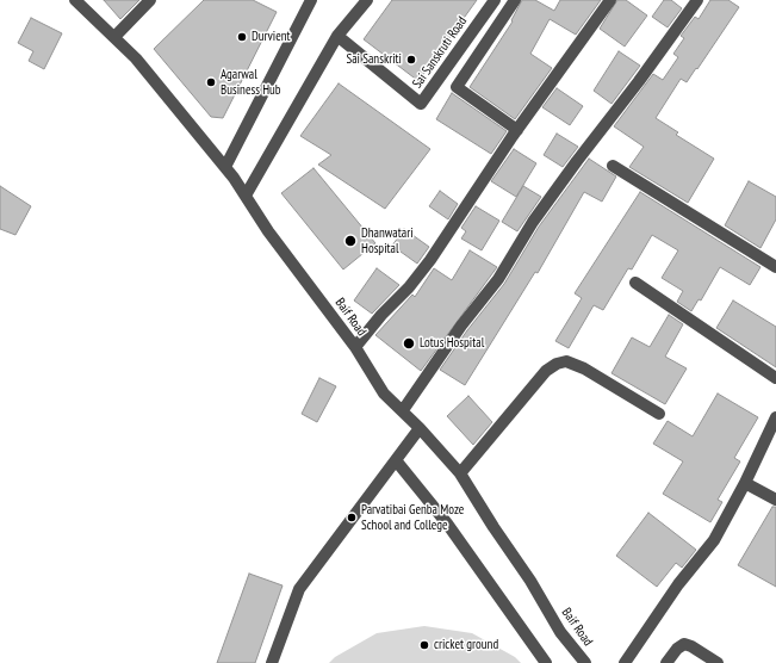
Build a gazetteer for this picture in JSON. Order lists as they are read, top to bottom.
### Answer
{
  "streets": {
    "street": ["Sai Sanskruti Road", "Baif Road"]
  },
  "places": [
    "Durvient",
    "Sai Sanskriti",
    "Agarwal Business Hub",
    "Dhanwatari Hospital",
    "Lotus Hospital",
    "Parvatibai Genba Moze School and College",
    "cricket ground"
  ]
}
